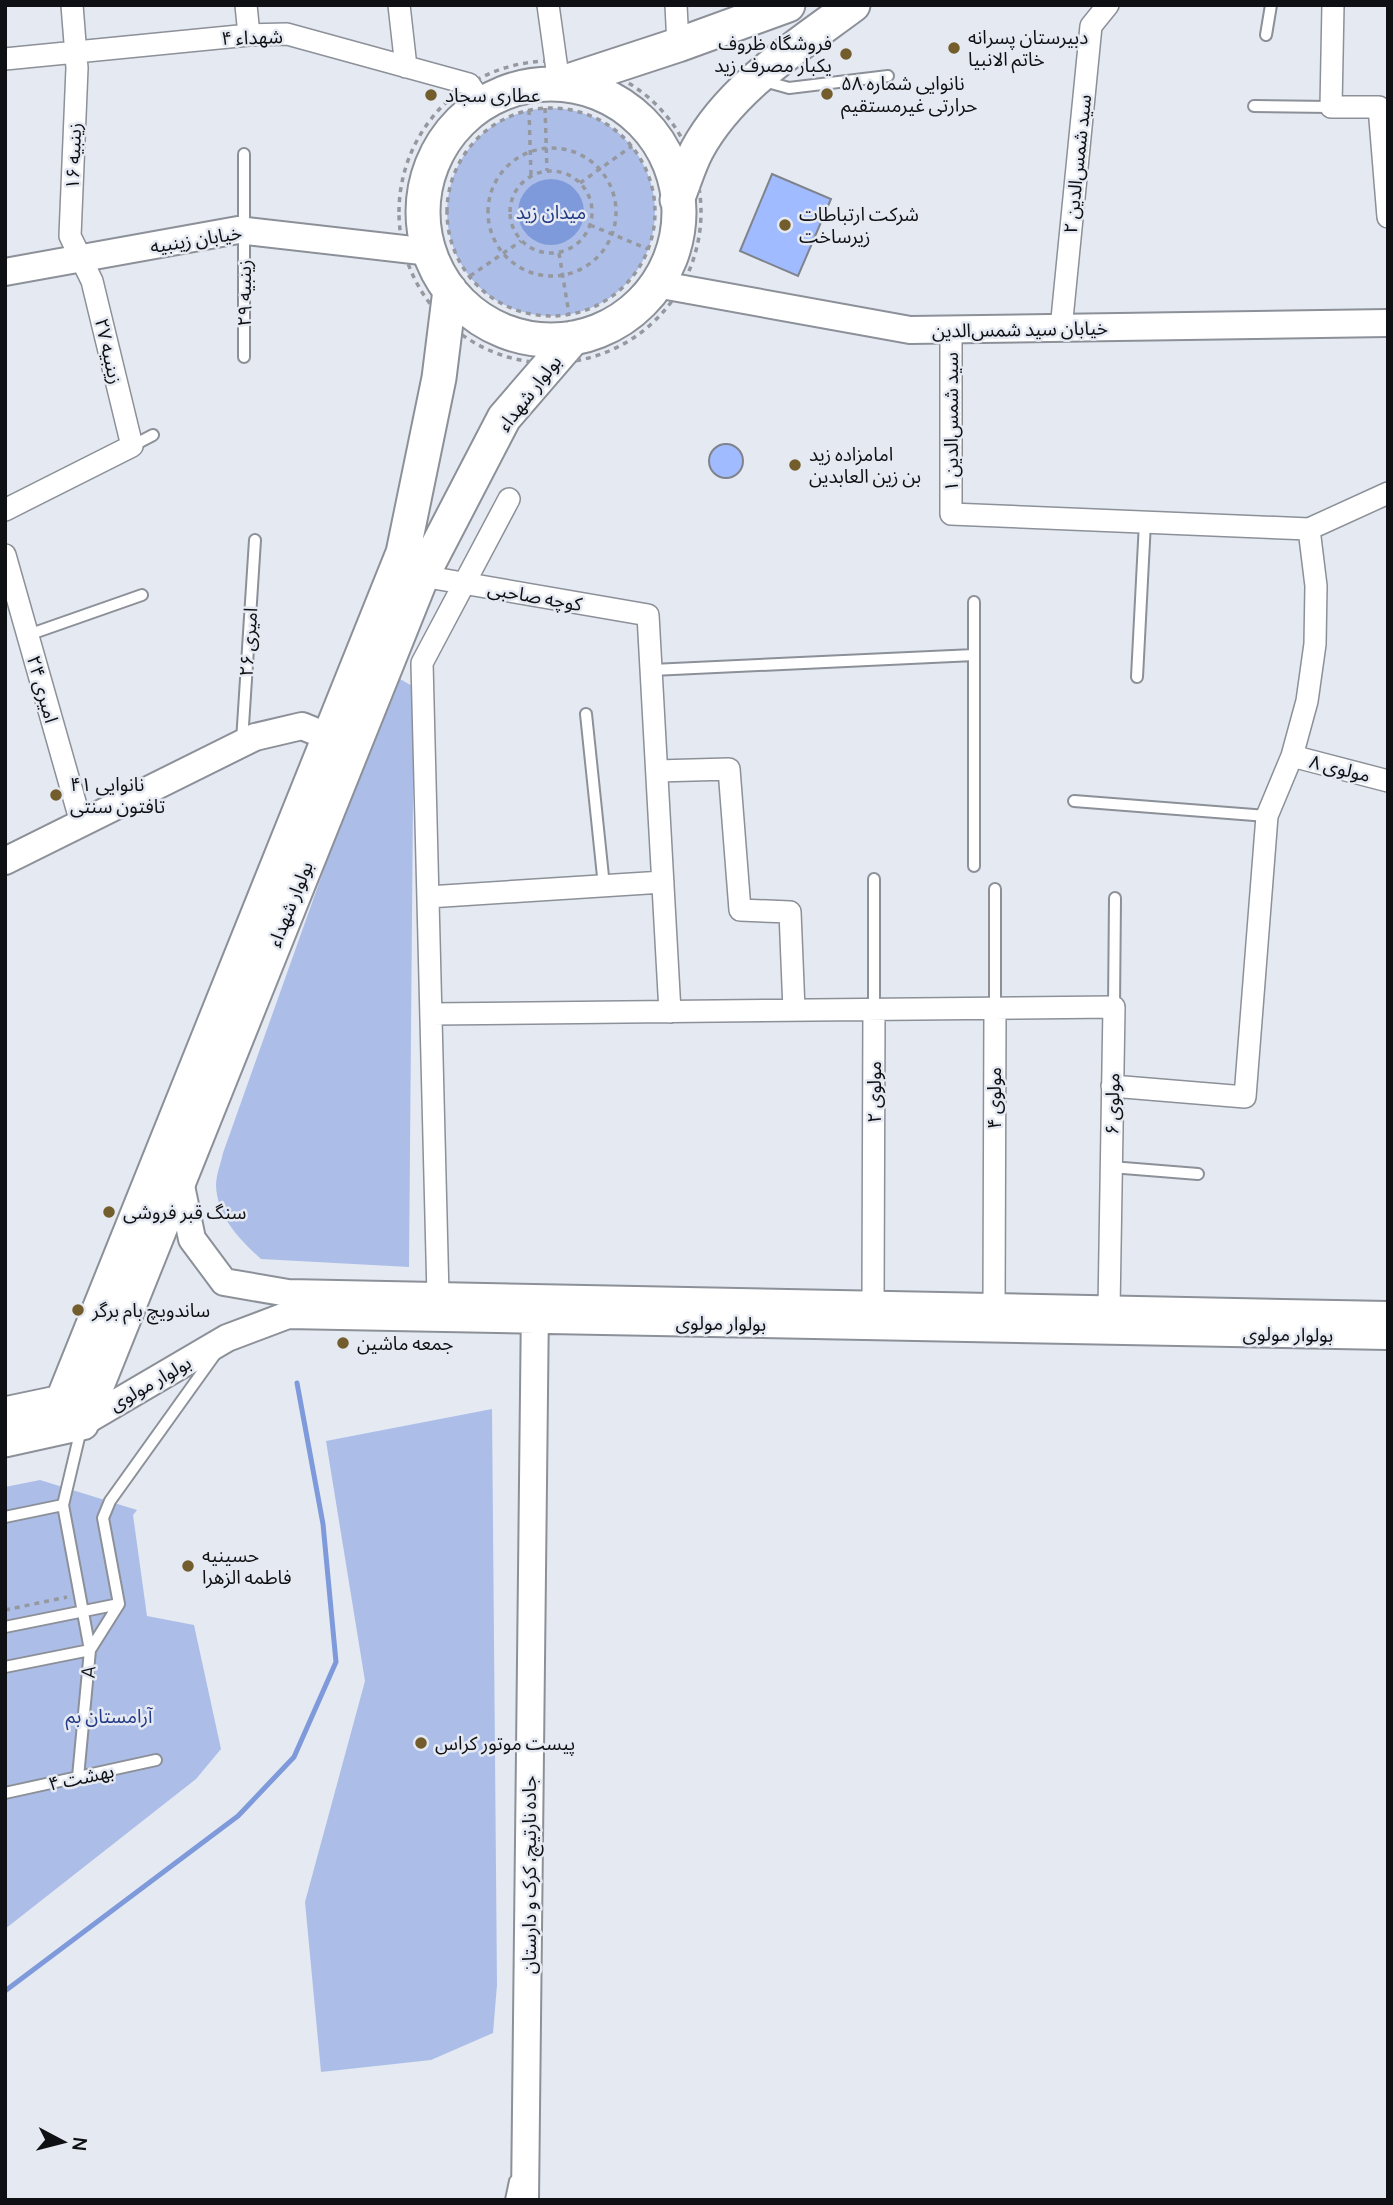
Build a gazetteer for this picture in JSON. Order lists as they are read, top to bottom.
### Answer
{
  "streets": {
    "main road": ["بولوار شهداء"],
    "street": [
      "شهداء ۴",
      "زینبیه ۱۶",
      "سید شمس‌الدین ۲",
      "خیابان زینبیه",
      "خیابان سید شمس‌الدین",
      "زینبیه ۲۷",
      "سید شمس‌الدین ۱",
      "کوچه صاحبی",
      "امیری ۲۴",
      "مولوی ۸",
      "مولوی ۲",
      "مولوی ۴",
      "مولوی ۶",
      "بولوار مولوی",
      "جاده نارتیچ، کرک و دارستان"
    ],
    "lane": [
      "زینبیه ۲۹",
      "امیری ۲۶",
      "A",
      "بهشت ۴"
    ]
  },
  "crossings": [
    ["شهداء ۴", "زینبیه ۱۶"],
    ["زینبیه ۱۶", "خیابان زینبیه"],
    ["زینبیه ۱۶", "زینبیه ۲۷"],
    ["سید شمس‌الدین ۲", "خیابان سید شمس‌الدین"],
    ["خیابان زینبیه", "زینبیه ۲۹"],
    ["خیابان زینبیه", "زینبیه ۲۷"],
    ["خیابان سید شمس‌الدین", "سید شمس‌الدین ۱"],
    ["بولوار شهداء", "کوچه صاحبی"],
    ["بولوار شهداء", "بولوار مولوی"],
    ["مولوی ۲", "بولوار مولوی"],
    ["مولوی ۴", "بولوار مولوی"],
    ["مولوی ۶", "بولوار مولوی"],
    ["بولوار مولوی", "جاده نارتیچ، کرک و دارستان"],
    ["A", "بهشت ۴"]
  ],
  "parks": ["میدان زید", "آرامستان بم"],
  "places": [
    "دبیرستان پسرانه خاتم الانبیا",
    "فروشگاه ظروف یکبار مصرف زید",
    "نانوایی شماره ۵۸ حرارتی غیرمستقیم",
    "عطاری سجاد",
    "شرکت ارتباطات زیرساخت",
    "امامزاده زید بن زین العابدین",
    "نانوایی ۴۱ تافتون سنتی",
    "سنگ قبر فروشی",
    "ساندویچ بام برگر",
    "جمعه ماشین",
    "حسینیه فاطمه الزهرا",
    "پیست موتور کراس"
  ],
  "north": "right"
}
